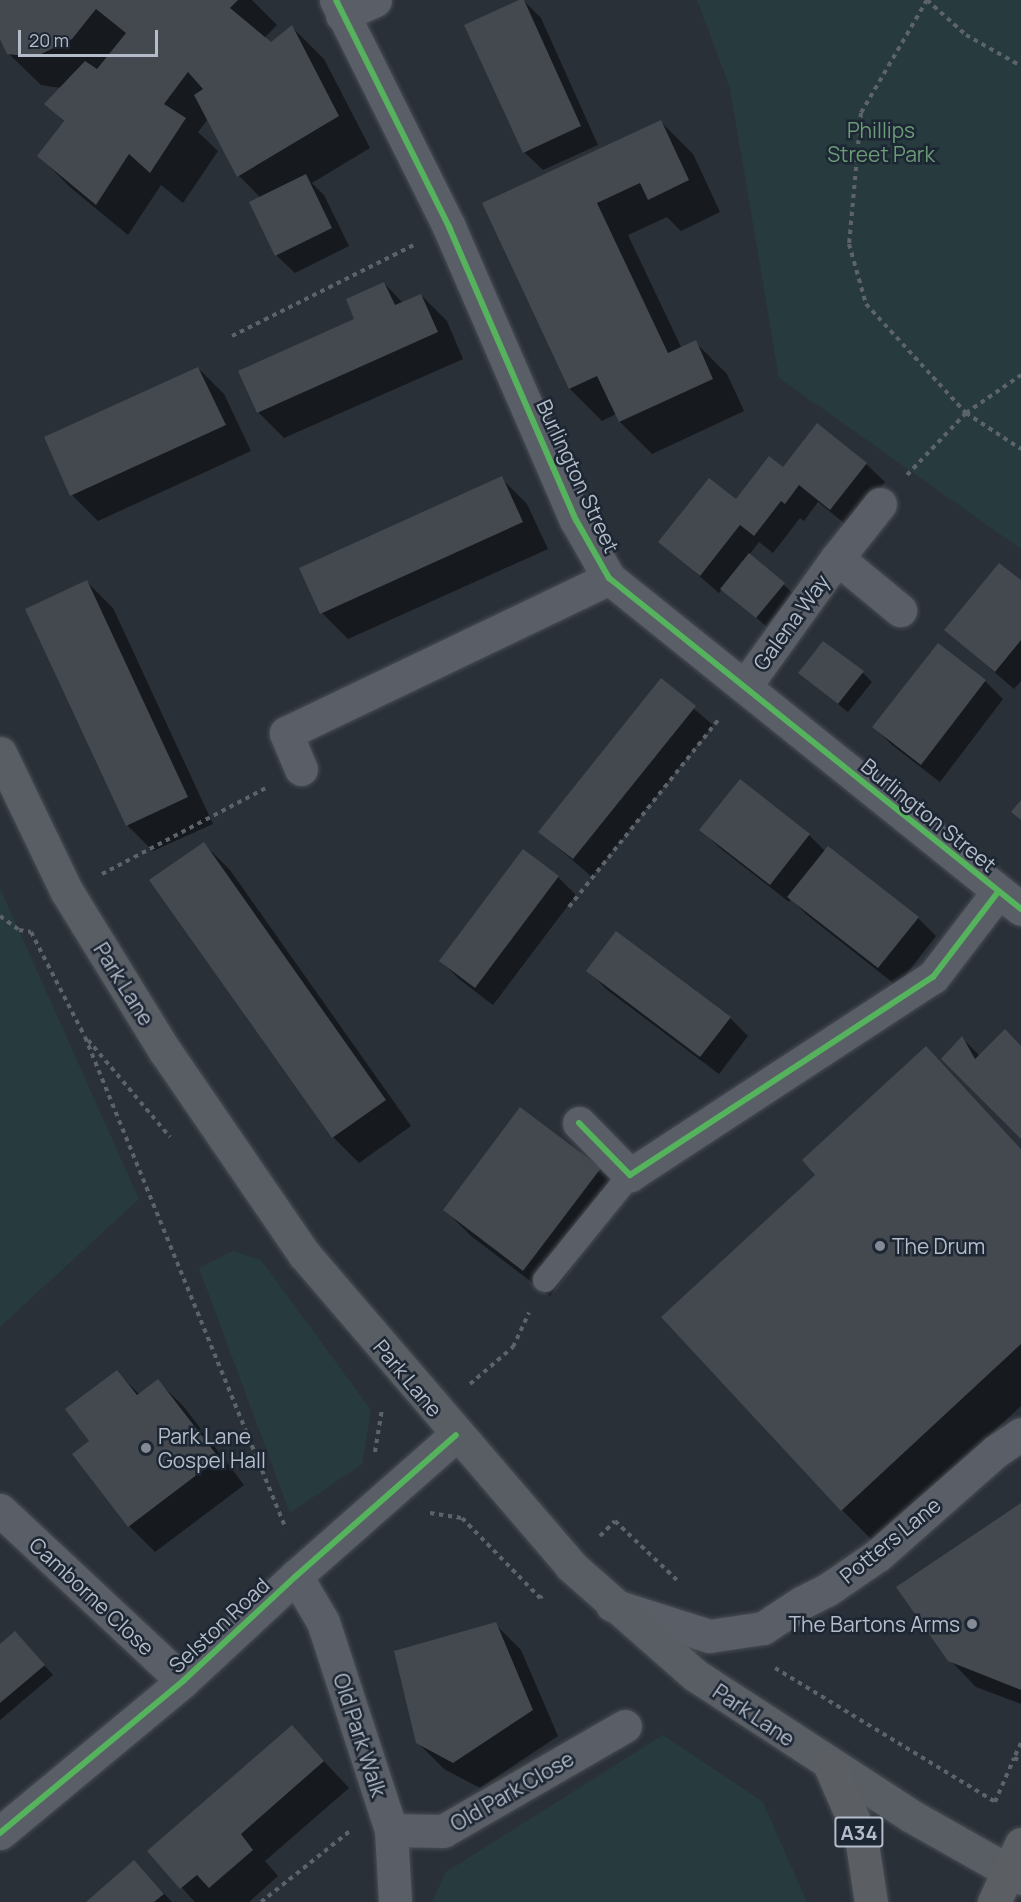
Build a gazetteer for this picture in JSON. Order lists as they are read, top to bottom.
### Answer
{
  "streets": {
    "highway": ["A34"],
    "main road": ["Park Lane"],
    "street": [
      "Burlington Street",
      "Galena Way",
      "Potters Lane",
      "Camborne Close",
      "Selston Road",
      "Old Park Walk",
      "Old Park Close"
    ]
  },
  "crossings": [
    ["Burlington Street", "Galena Way"],
    ["Park Lane", "Potters Lane"],
    ["Park Lane", "Selston Road"],
    ["Park Lane", "A34"],
    ["Camborne Close", "Selston Road"],
    ["Selston Road", "Old Park Walk"],
    ["Old Park Walk", "Old Park Close"]
  ],
  "parks": ["Phillips Street Park"],
  "places": ["The Drum", "Park Lane Gospel Hall", "The Bartons Arms"],
  "scale_bar": "20 m"
}
